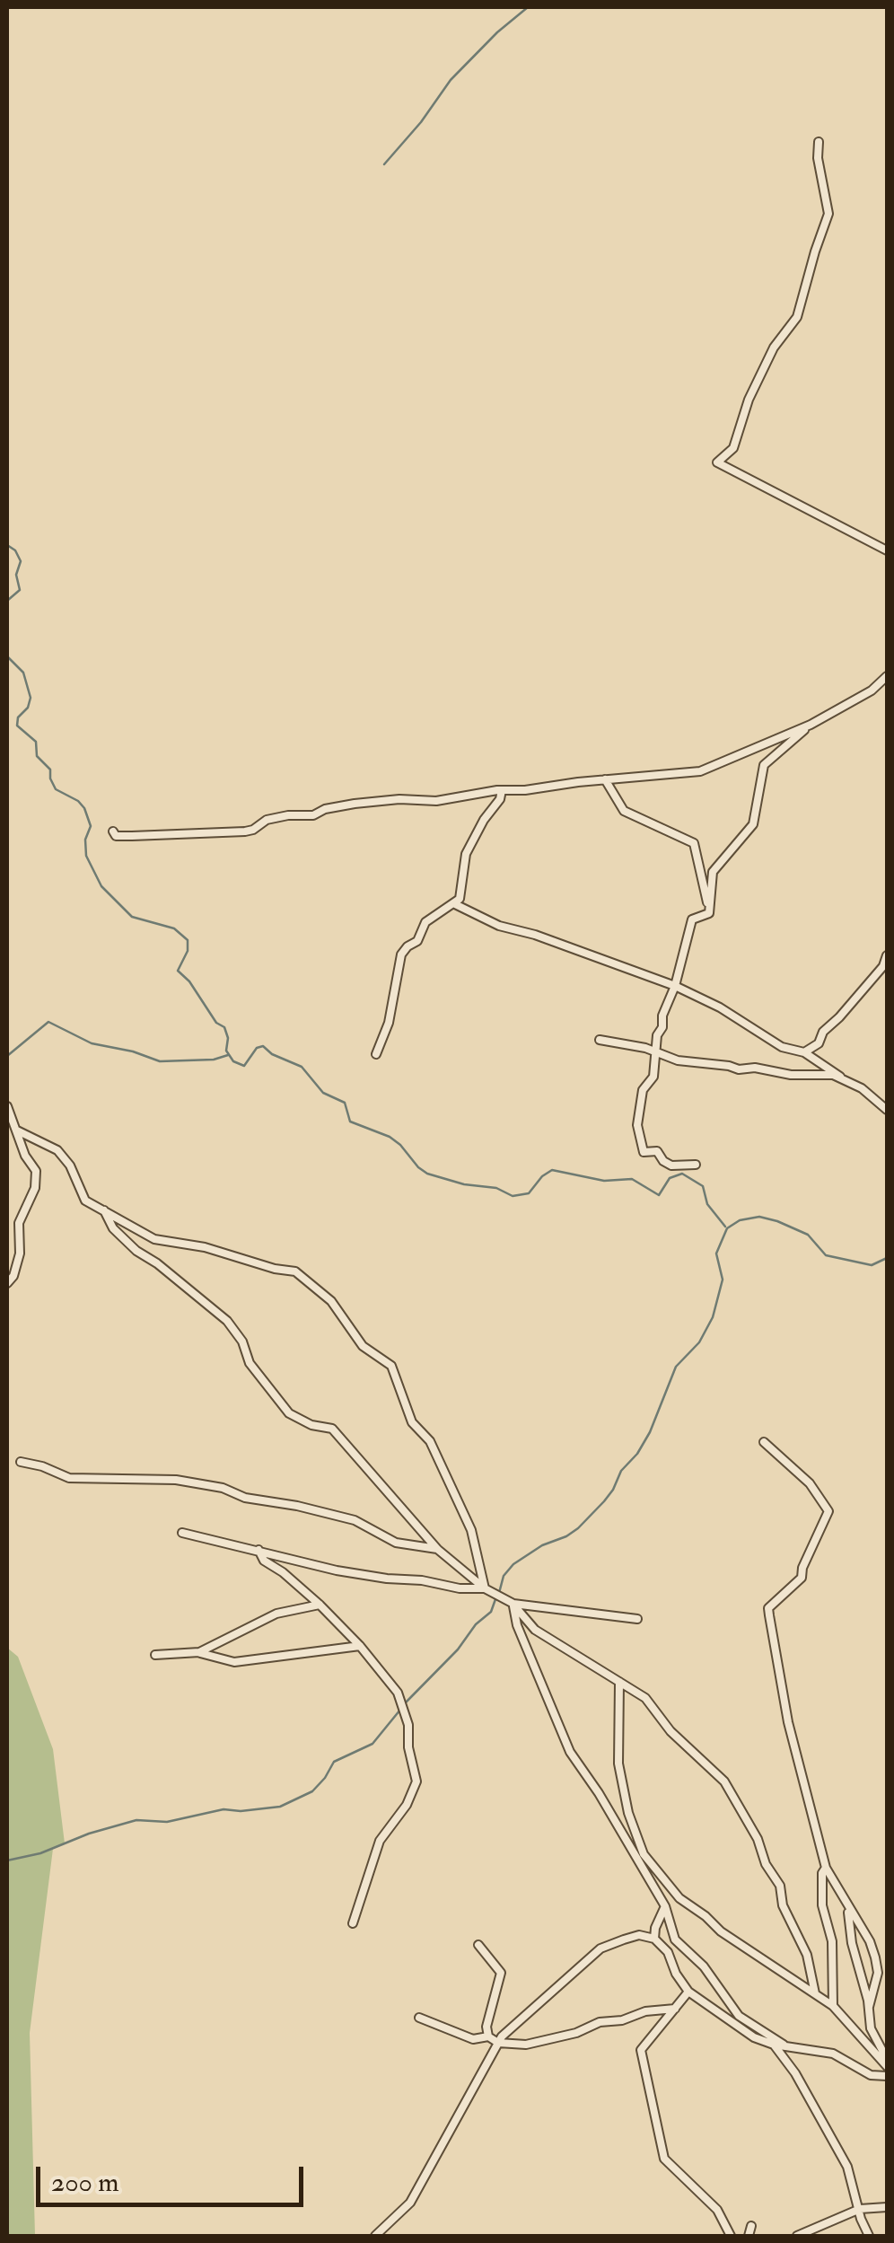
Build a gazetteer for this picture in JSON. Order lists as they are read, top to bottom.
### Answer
{
  "scale_bar": "200 m"
}
